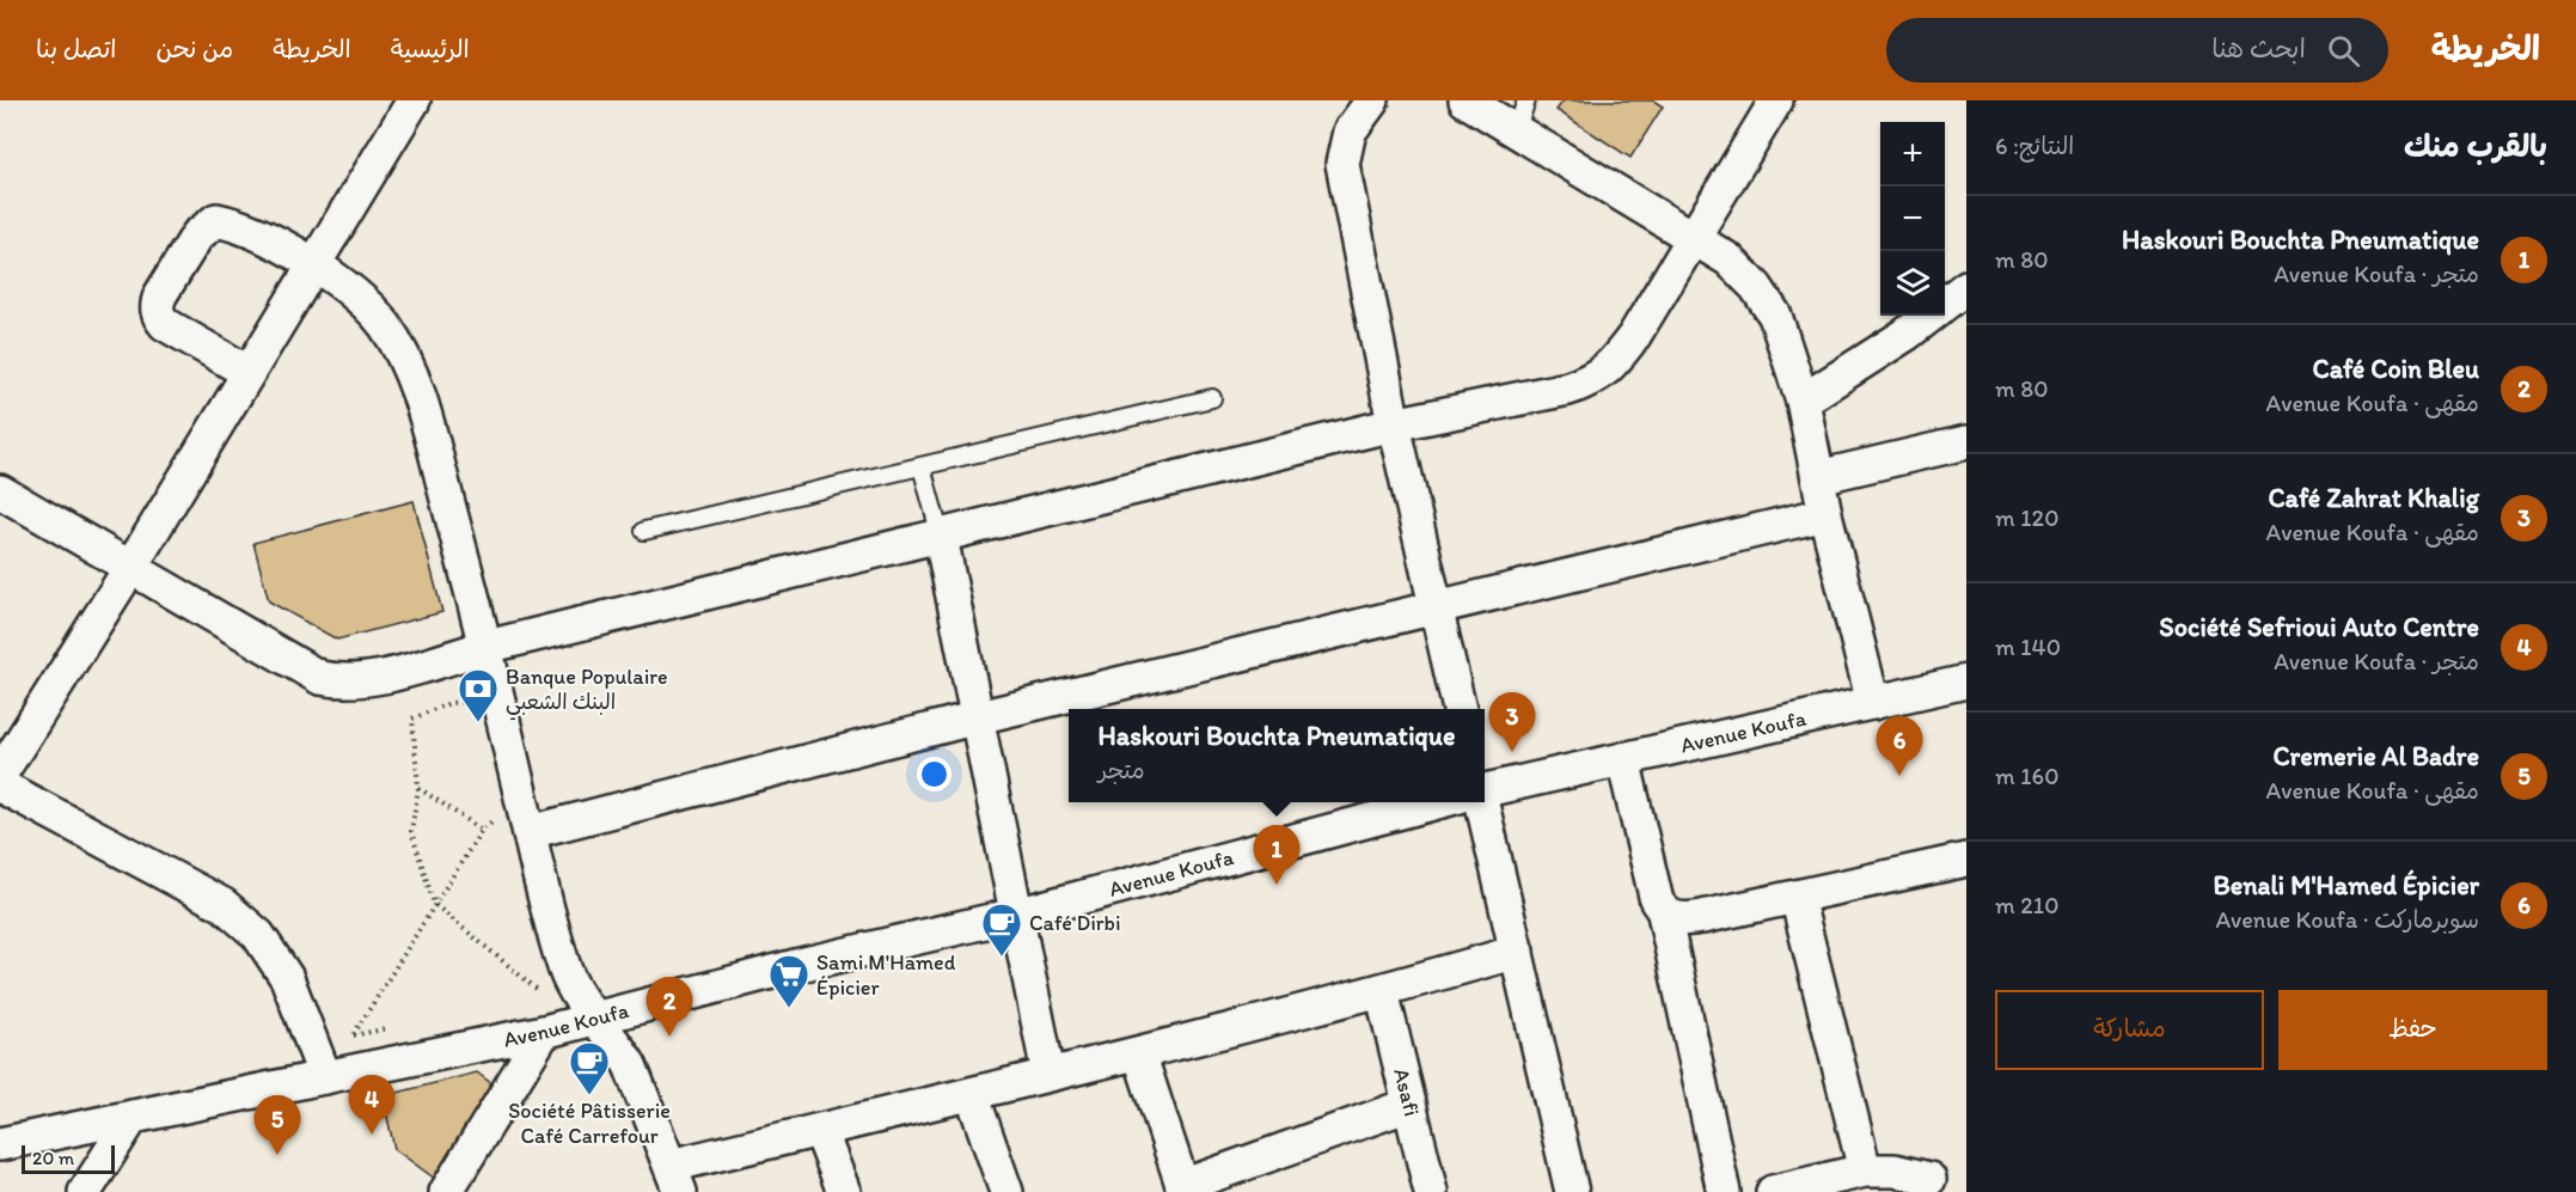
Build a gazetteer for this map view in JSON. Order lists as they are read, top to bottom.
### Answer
{
  "streets": {
    "street": ["Avenue Koufa", "Asafi"]
  },
  "places": {
    "bank": ["Banque Populaire البنك الشعبي"],
    "cafe": ["Café Dirbi", "Société Pâtisserie Café Carrefour"],
    "supermarket": ["Sami M'Hamed Épicier"]
  },
  "scale_bar": "20 m",
  "page": {
    "header": "الخريطة",
    "search": "ابحث هنا",
    "nav": [
      "الرئيسية",
      "الخريطة",
      "من نحن",
      "اتصل بنا"
    ],
    "heading": ["بالقرب منك", "النتائج: 6"],
    "map_buttons": ["+", "−"],
    "list": [
      {
        "mark": "1",
        "name": "Haskouri Bouchta Pneumatique",
        "note": "متجر · Avenue Koufa",
        "value": "80 m"
      },
      {
        "mark": "2",
        "name": "Café Coin Bleu",
        "note": "مقهى · Avenue Koufa",
        "value": "80 m"
      },
      {
        "mark": "3",
        "name": "Café Zahrat Khalig",
        "note": "مقهى · Avenue Koufa",
        "value": "120 m"
      },
      {
        "mark": "4",
        "name": "Société Sefrioui Auto Centre",
        "note": "متجر · Avenue Koufa",
        "value": "140 m"
      },
      {
        "mark": "5",
        "name": "Cremerie Al Badre",
        "note": "مقهى · Avenue Koufa",
        "value": "160 m"
      },
      {
        "mark": "6",
        "name": "Benali M'Hamed Épicier",
        "note": "سوبرماركت · Avenue Koufa",
        "value": "210 m"
      }
    ],
    "pins": [
      "3",
      "6",
      "1",
      "2",
      "4",
      "5"
    ],
    "popup": ["Haskouri Bouchta Pneumatique", "متجر"],
    "buttons": ["حفظ", "مشاركة"],
    "scale": "20 m"
  }
}
